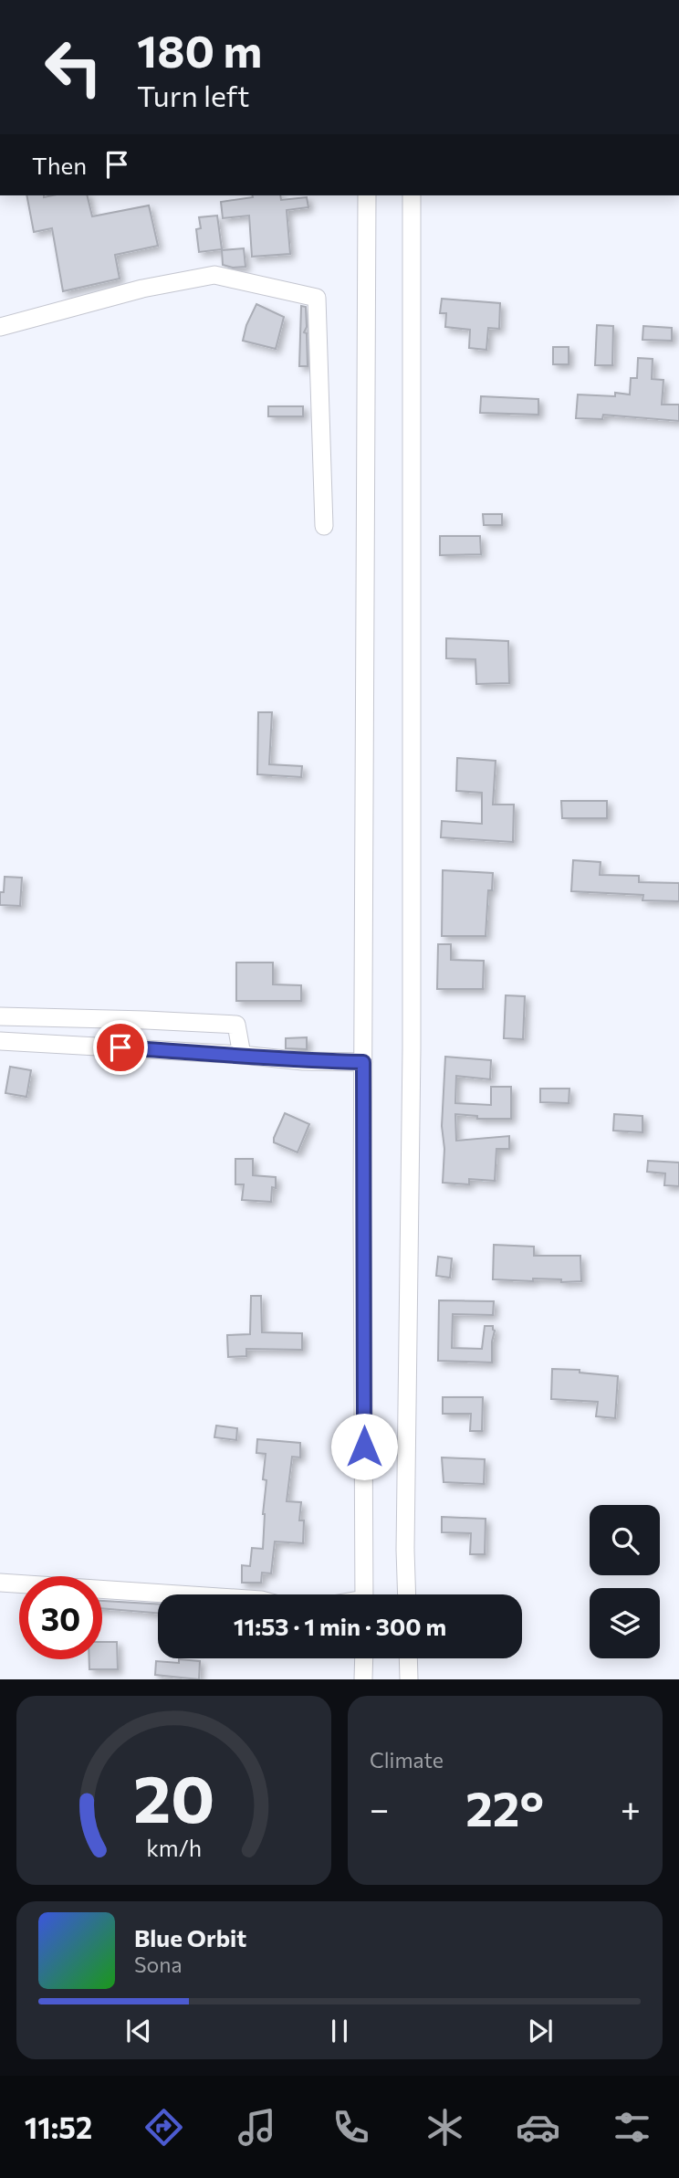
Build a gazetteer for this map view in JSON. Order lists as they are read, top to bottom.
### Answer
{
  "page": {
    "turn": ["180 m", "Turn left"],
    "then": "Then",
    "limit": "30",
    "trip": "11:53 · 1 min · 300 m",
    "tile": "Climate",
    "heat": ["−", "22°", "+"],
    "song": ["Blue Orbit", "Sona"],
    "tabs": "11:52",
    "gauge": ["20", "km/h"]
  }
}
